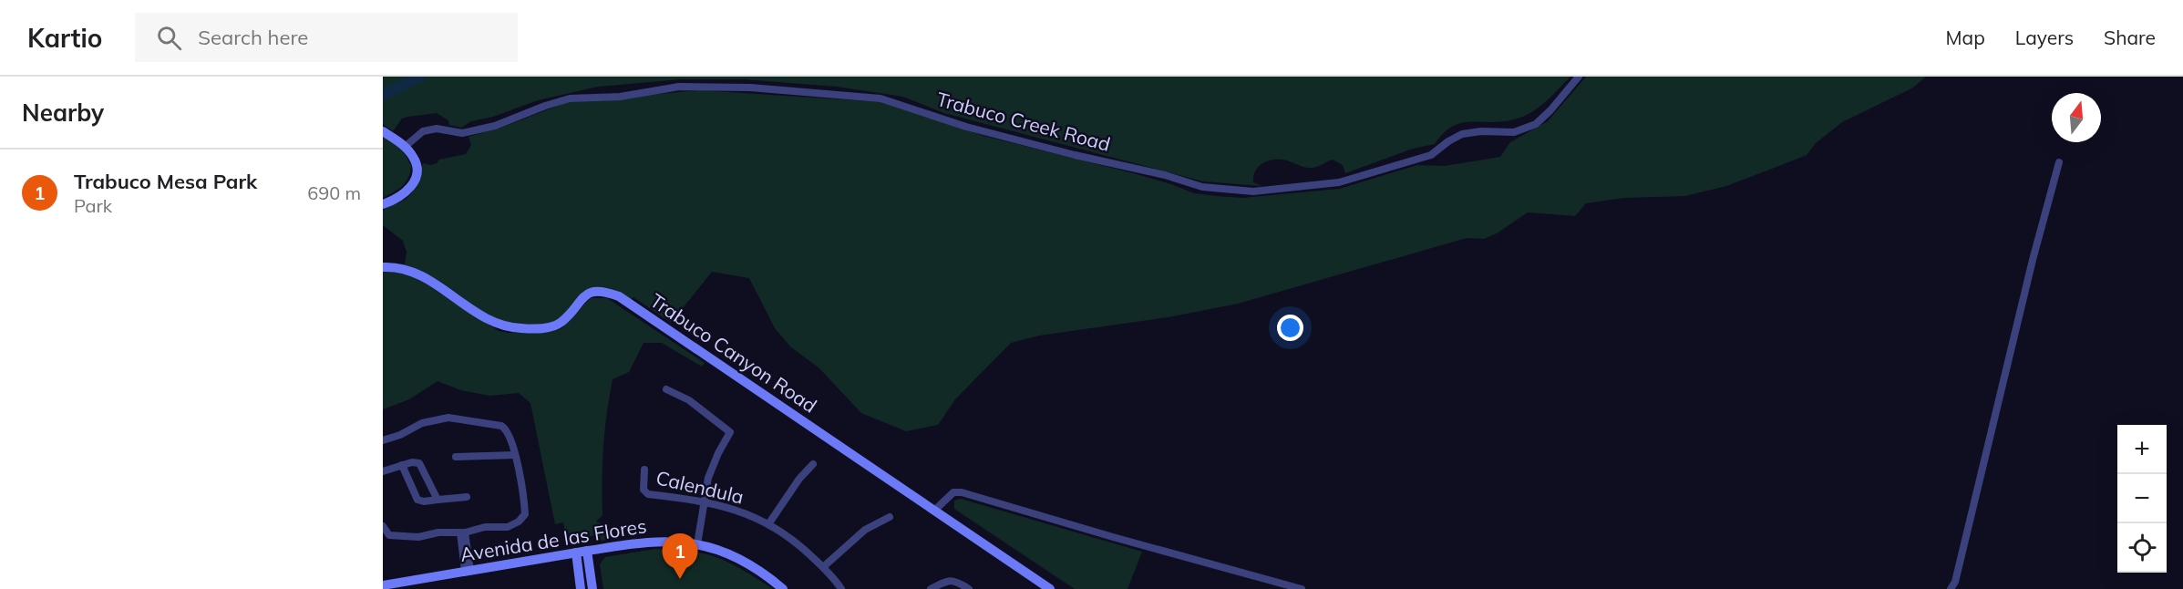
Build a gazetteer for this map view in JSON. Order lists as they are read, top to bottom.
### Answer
{
  "streets": {
    "main road": ["Trabuco Canyon Road", "Avenida de las Flores"],
    "street": ["Trabuco Creek Road", "Calendula"]
  },
  "north": "top",
  "page": {
    "header": "Kartio",
    "search": "Search here",
    "nav": ["Map", "Layers", "Share"],
    "heading": "Nearby",
    "list": [
      {
        "mark": "1",
        "name": "Trabuco Mesa Park",
        "note": "Park",
        "value": "690 m"
      }
    ],
    "map_buttons": ["+", "−"],
    "pins": "1"
  }
}
